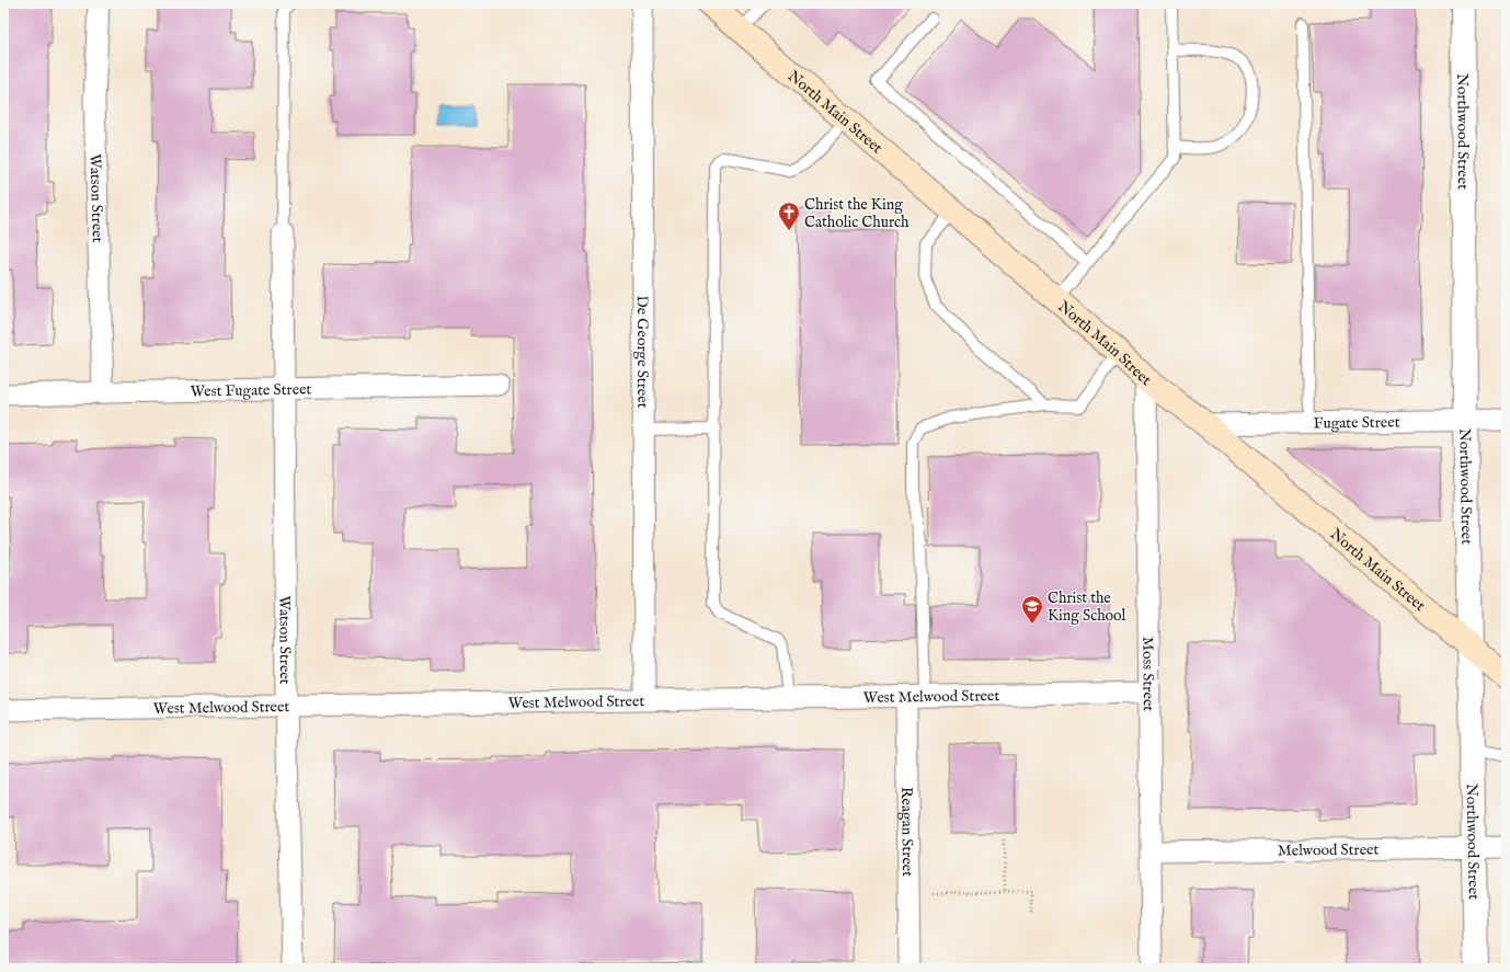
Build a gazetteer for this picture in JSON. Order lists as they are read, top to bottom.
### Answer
{
  "streets": {
    "main road": ["North Main Street"],
    "street": [
      "Northwood Street",
      "Watson Street",
      "De George Street",
      "West Fugate Street",
      "Fugate Street",
      "Moss Street",
      "West Melwood Street",
      "Reagan Street",
      "Melwood Street"
    ]
  },
  "crossings": [
    ["North Main Street", "Northwood Street"],
    ["North Main Street", "Fugate Street"],
    ["North Main Street", "Moss Street"],
    ["Northwood Street", "Fugate Street"],
    ["Northwood Street", "Melwood Street"],
    ["Watson Street", "West Fugate Street"],
    ["Watson Street", "West Melwood Street"],
    ["De George Street", "West Melwood Street"],
    ["Moss Street", "West Melwood Street"],
    ["Moss Street", "Melwood Street"],
    ["West Melwood Street", "Reagan Street"]
  ],
  "places": {
    "church": ["Christ the King Catholic Church"],
    "school or university": ["Christ the King School"]
  }
}
